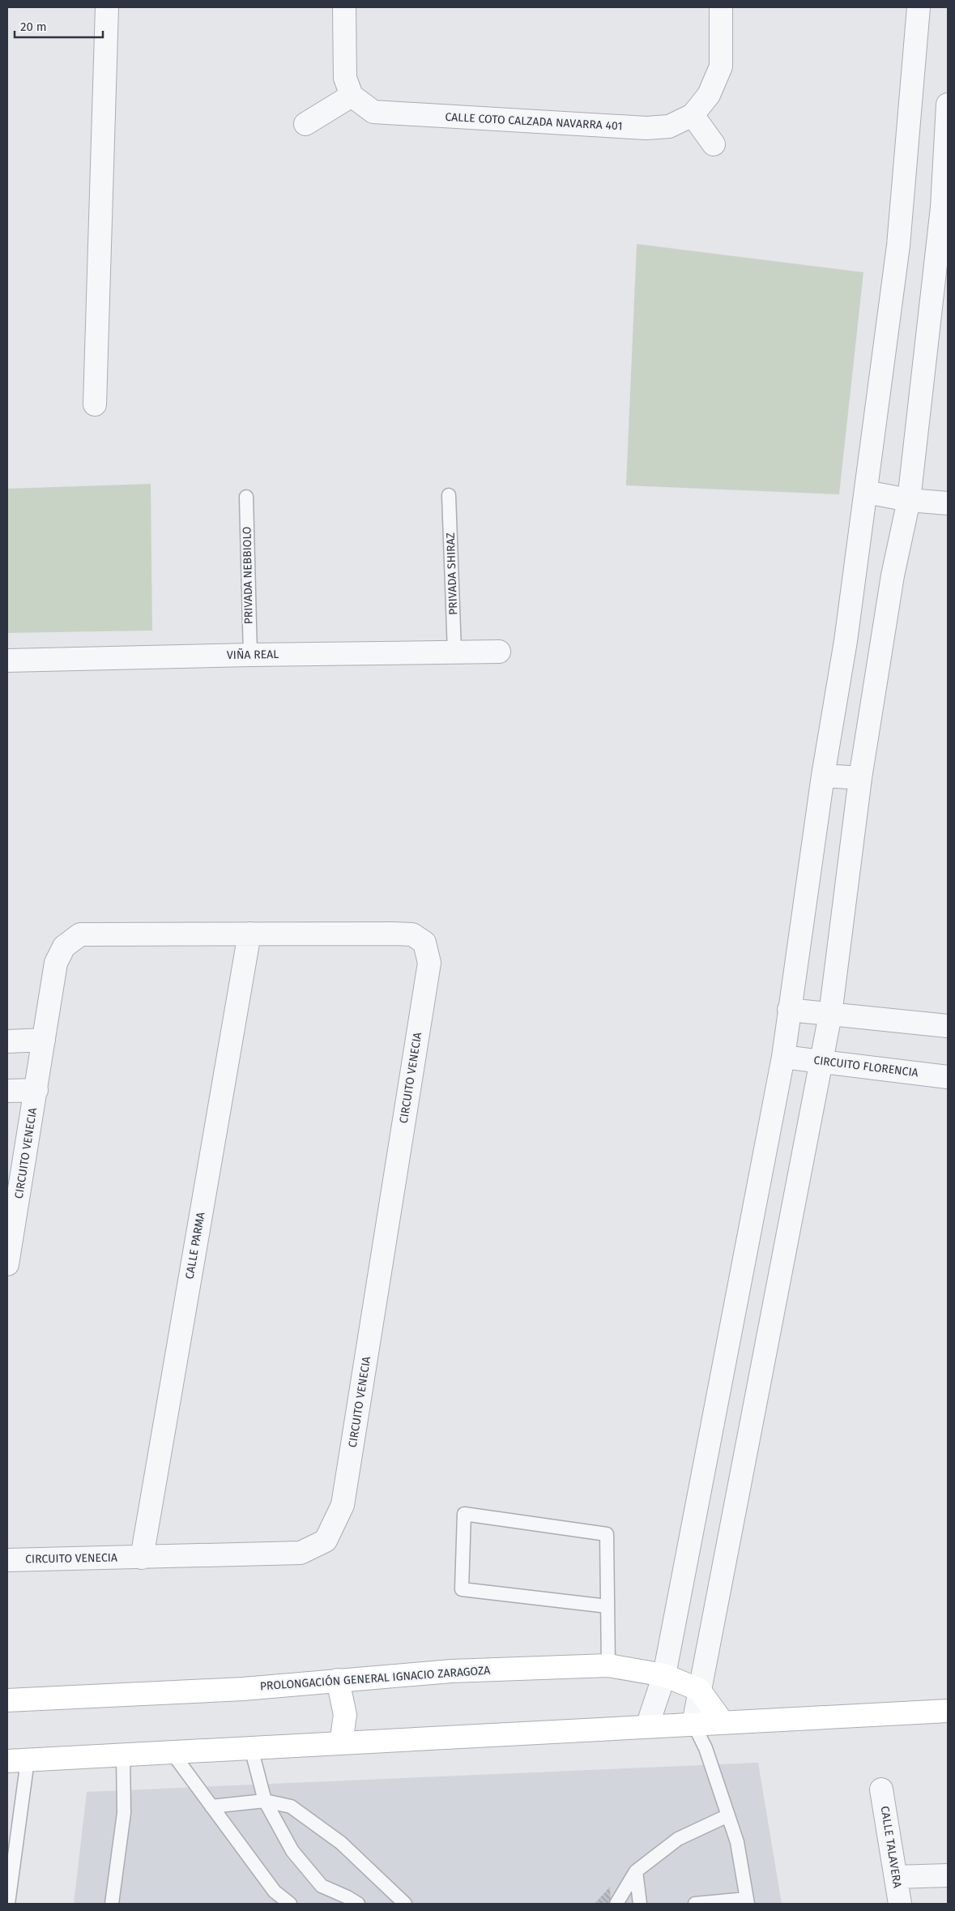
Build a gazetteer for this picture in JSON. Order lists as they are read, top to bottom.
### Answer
{
  "streets": {
    "street": [
      "CALLE COTO CALZADA NAVARRA 401",
      "VIÑA REAL",
      "CIRCUITO FLORENCIA",
      "CIRCUITO VENECIA",
      "CALLE PARMA",
      "PROLONGACIÓN GENERAL IGNACIO ZARAGOZA",
      "CALLE TALAVERA"
    ],
    "lane": ["PRIVADA SHIRAZ", "PRIVADA NEBBIOLO"]
  },
  "crossings": [
    ["PRIVADA SHIRAZ", "VIÑA REAL"],
    ["PRIVADA NEBBIOLO", "VIÑA REAL"],
    ["CIRCUITO VENECIA", "CALLE PARMA"]
  ],
  "scale_bar": "20 m"
}
